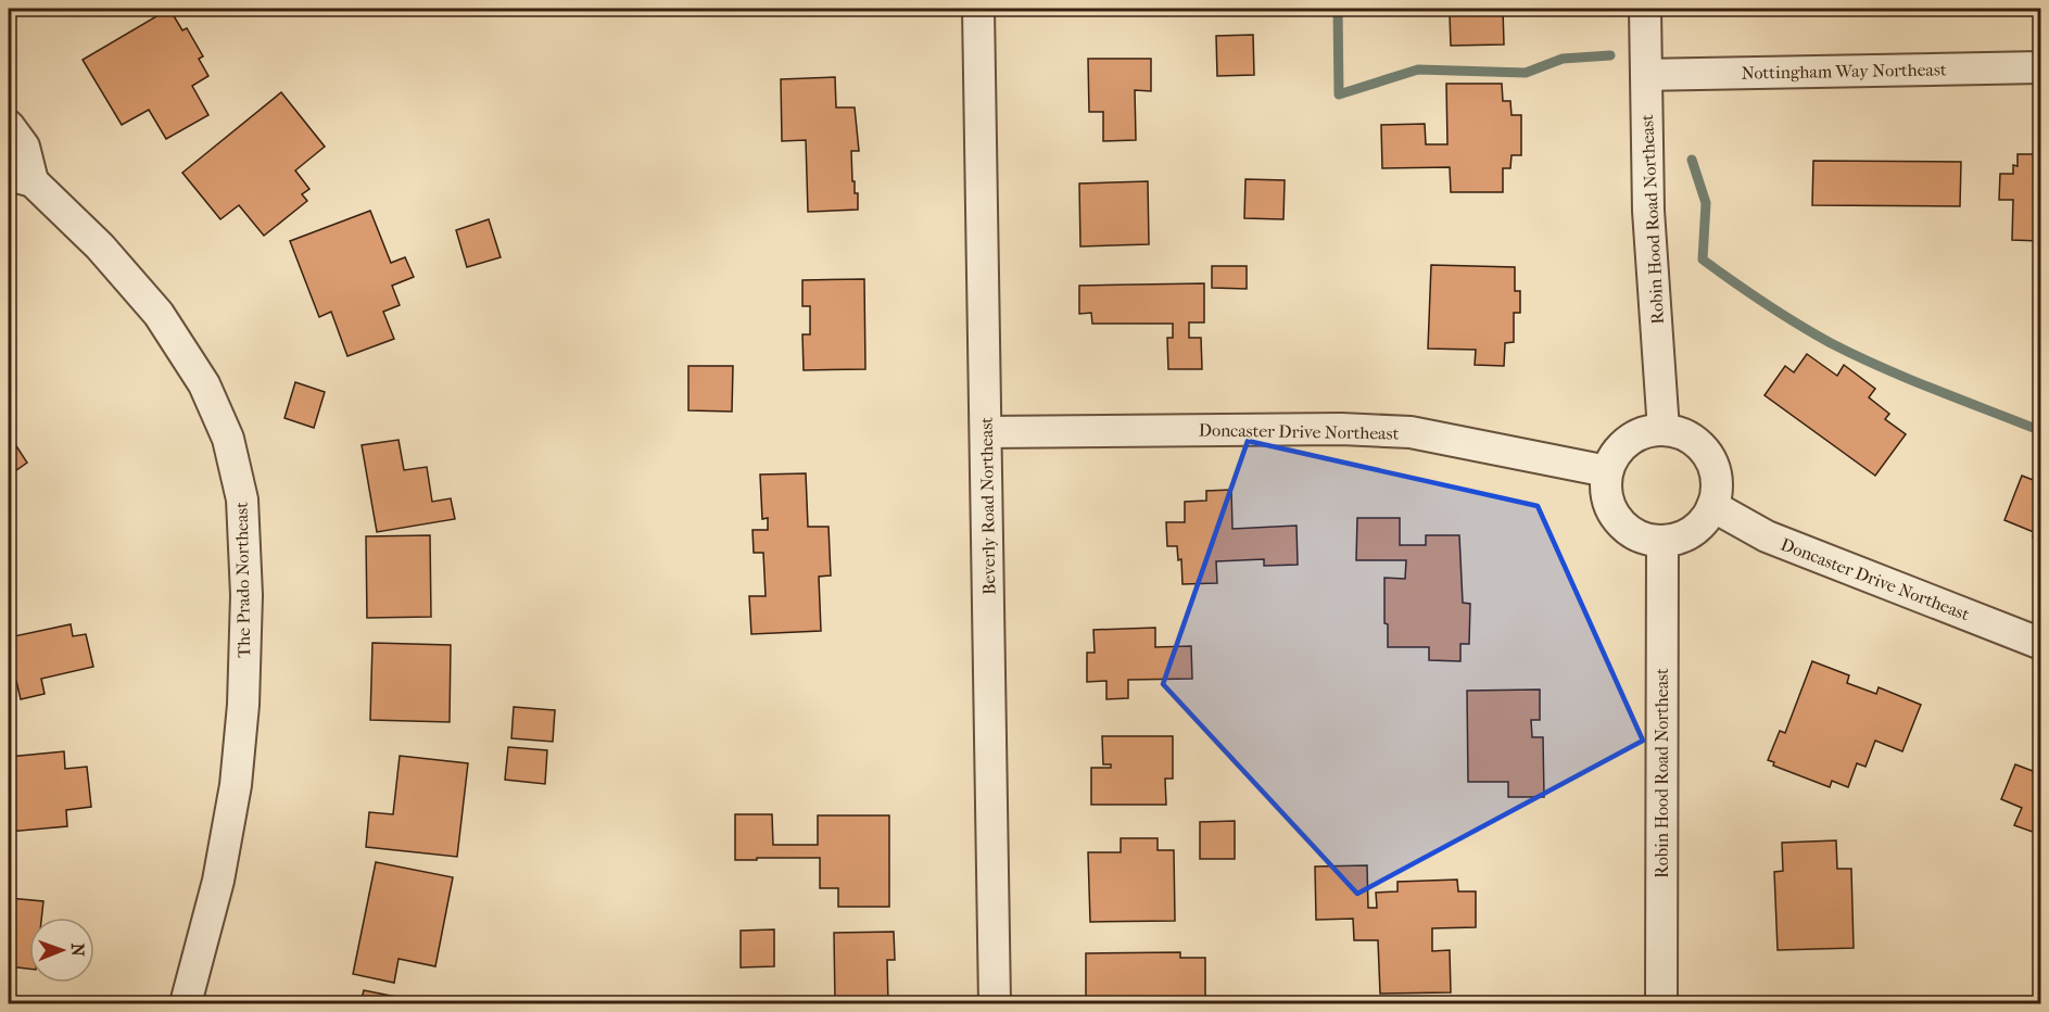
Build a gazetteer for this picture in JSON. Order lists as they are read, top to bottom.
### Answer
{
  "streets": {
    "street": [
      "Nottingham Way Northeast",
      "Robin Hood Road Northeast",
      "Doncaster Drive Northeast",
      "Beverly Road Northeast",
      "The Prado Northeast"
    ]
  },
  "crossings": [
    ["Nottingham Way Northeast", "Robin Hood Road Northeast"],
    ["Robin Hood Road Northeast", "Doncaster Drive Northeast"],
    ["Doncaster Drive Northeast", "Beverly Road Northeast"]
  ],
  "north": "right"
}
